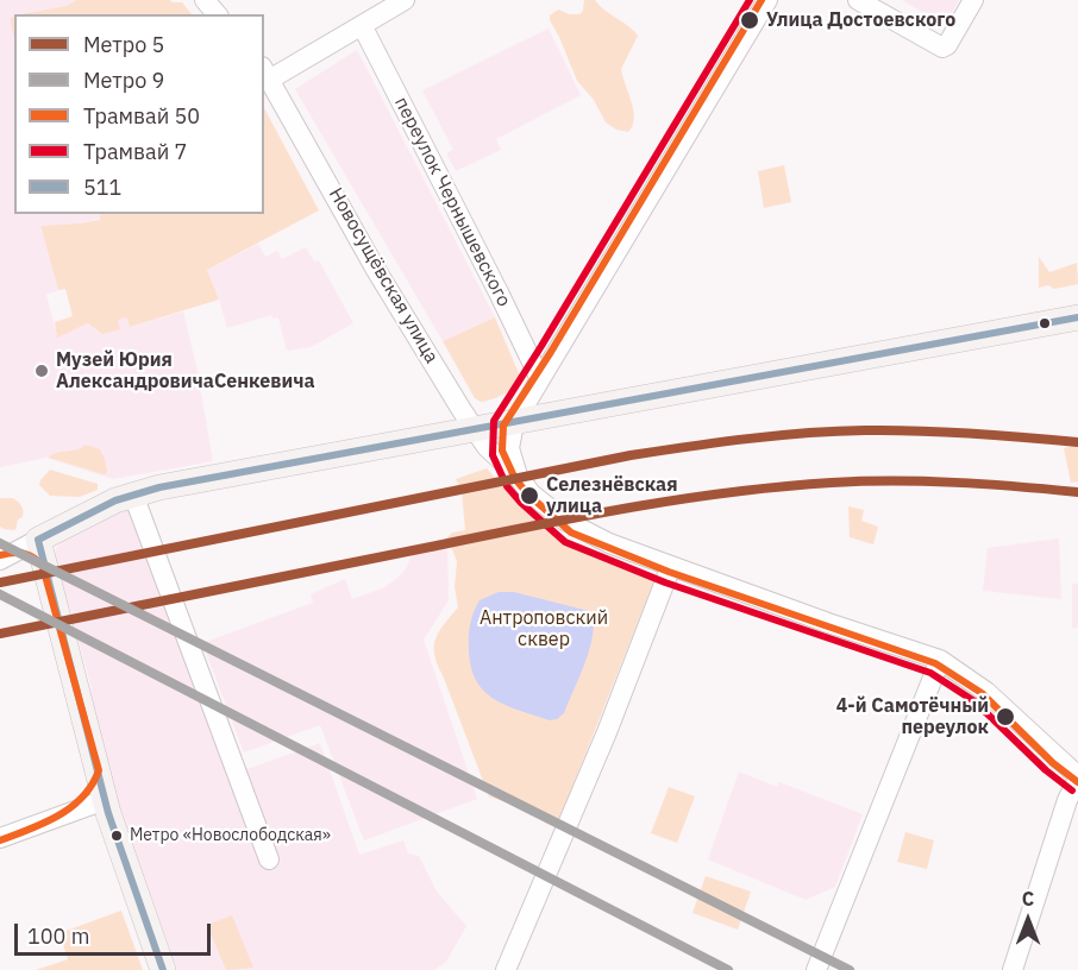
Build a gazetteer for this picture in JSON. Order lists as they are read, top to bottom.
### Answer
{
  "streets": {
    "street": ["переулок Чернышевского", "Новосущёвская улица"]
  },
  "parks": ["Антроповский сквер"],
  "places": [
    "Улица Достоевского",
    "Музей Юрия АлександровичаСенкевича",
    "Селезнёвская улица",
    "4-й Самотёчный переулок",
    "Метро «Новослободская»"
  ],
  "lines": [
    "tram line 50",
    "tram line 7",
    "transit line 511",
    "metro line 5",
    "metro line 9"
  ],
  "legend": [
    "Метро 5",
    "Метро 9",
    "Трамвай 50",
    "Трамвай 7",
    "511"
  ],
  "scale_bar": "100 m",
  "north": "top"
}
